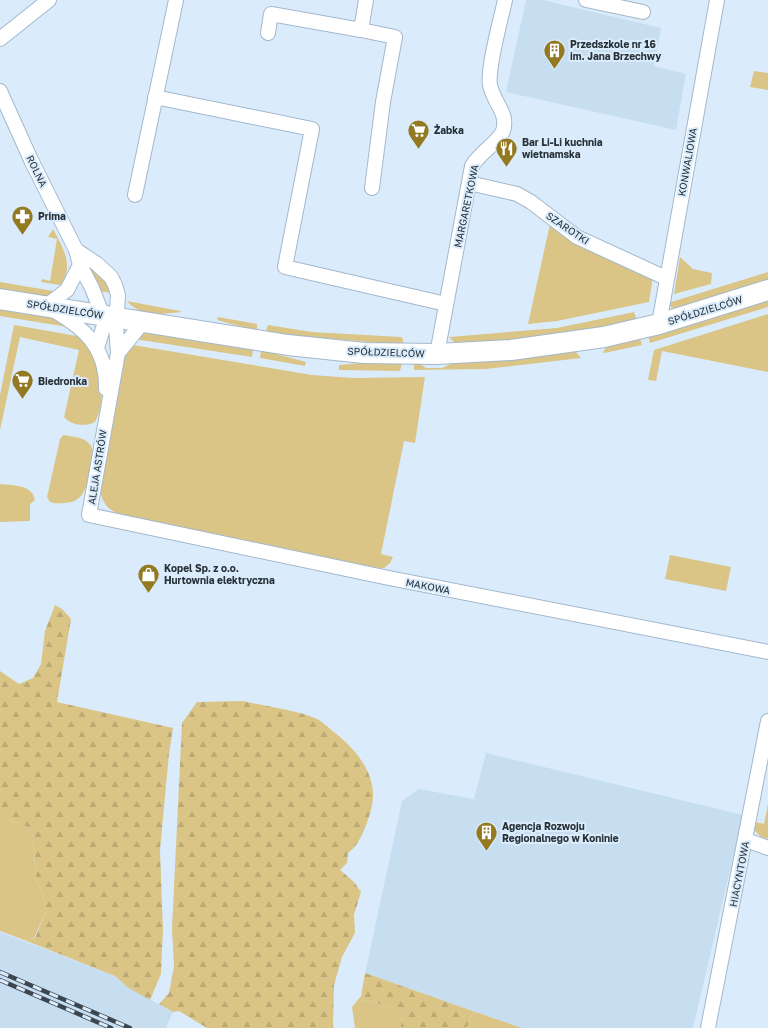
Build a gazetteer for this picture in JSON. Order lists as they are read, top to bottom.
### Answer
{
  "streets": {
    "street": [
      "KONWALIOWA",
      "ROLNA",
      "MARGARETKOWA",
      "SZAROTKI",
      "SPÓŁDZIELCÓW",
      "ALEJA ASTRÓW",
      "MAKOWA",
      "HIACYNTOWA"
    ]
  },
  "crossings": [
    ["KONWALIOWA", "SZAROTKI"],
    ["KONWALIOWA", "SPÓŁDZIELCÓW"],
    ["ROLNA", "SPÓŁDZIELCÓW"],
    ["ROLNA", "ALEJA ASTRÓW"],
    ["MARGARETKOWA", "SZAROTKI"],
    ["MARGARETKOWA", "SPÓŁDZIELCÓW"],
    ["SPÓŁDZIELCÓW", "ALEJA ASTRÓW"],
    ["ALEJA ASTRÓW", "MAKOWA"]
  ],
  "places": {
    "building": ["Przedszkole nr 16 im. Jana Brzechwy", "Agencja Rozwoju Regionalnego w Koninie"],
    "supermarket": ["Żabka", "Biedronka"],
    "restaurant": ["Bar Li-Li kuchnia wietnamska"],
    "pharmacy": ["Prima"],
    "shop": ["Kopel Sp. z o.o. Hurtownia elektryczna"]
  }
}
